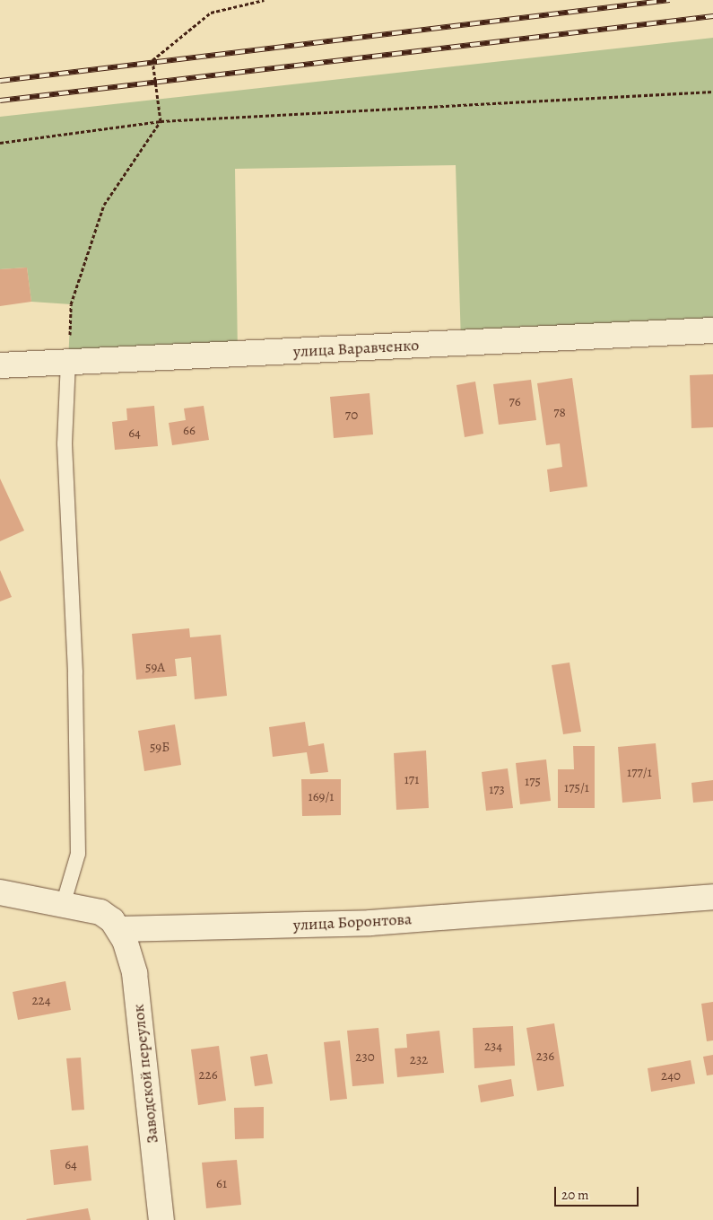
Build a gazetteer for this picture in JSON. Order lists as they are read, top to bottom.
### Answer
{
  "streets": {
    "street": ["улица Варавченко", "улица Боронтова", "Заводской переулок"]
  },
  "crossings": [
    ["улица Боронтова", "Заводской переулок"]
  ],
  "house_numbers": [
    "76",
    "78",
    "70",
    "66",
    "64",
    "59А",
    "59Б",
    "177/1",
    "171",
    "175",
    "175/1",
    "173",
    "169/1",
    "224",
    "234",
    "236",
    "230",
    "232",
    "226",
    "240",
    "64",
    "61"
  ],
  "scale_bar": "20 m"
}
